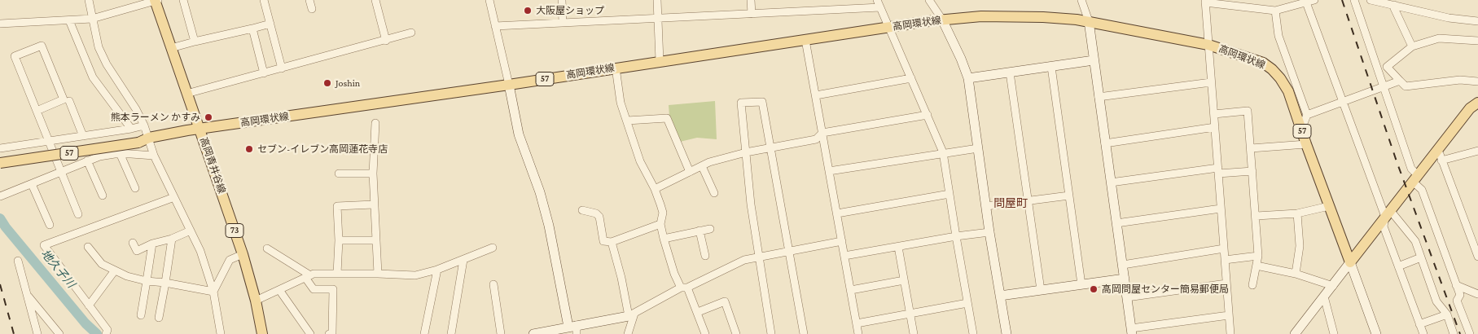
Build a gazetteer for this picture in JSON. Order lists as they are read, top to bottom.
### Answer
{
  "streets": {
    "main road": [
      "高岡環状線",
      "57",
      "高岡青井谷線",
      "73"
    ]
  },
  "crossings": [
    ["高岡環状線", "高岡青井谷線"]
  ],
  "districts": ["問屋町"],
  "water": ["地久子川"],
  "places": [
    "大阪屋ショップ",
    "Joshin",
    "熊本ラーメン かすみ",
    "セブン-イレブン高岡蓮花寺店",
    "高岡問屋センター簡易郵便局"
  ]
}
